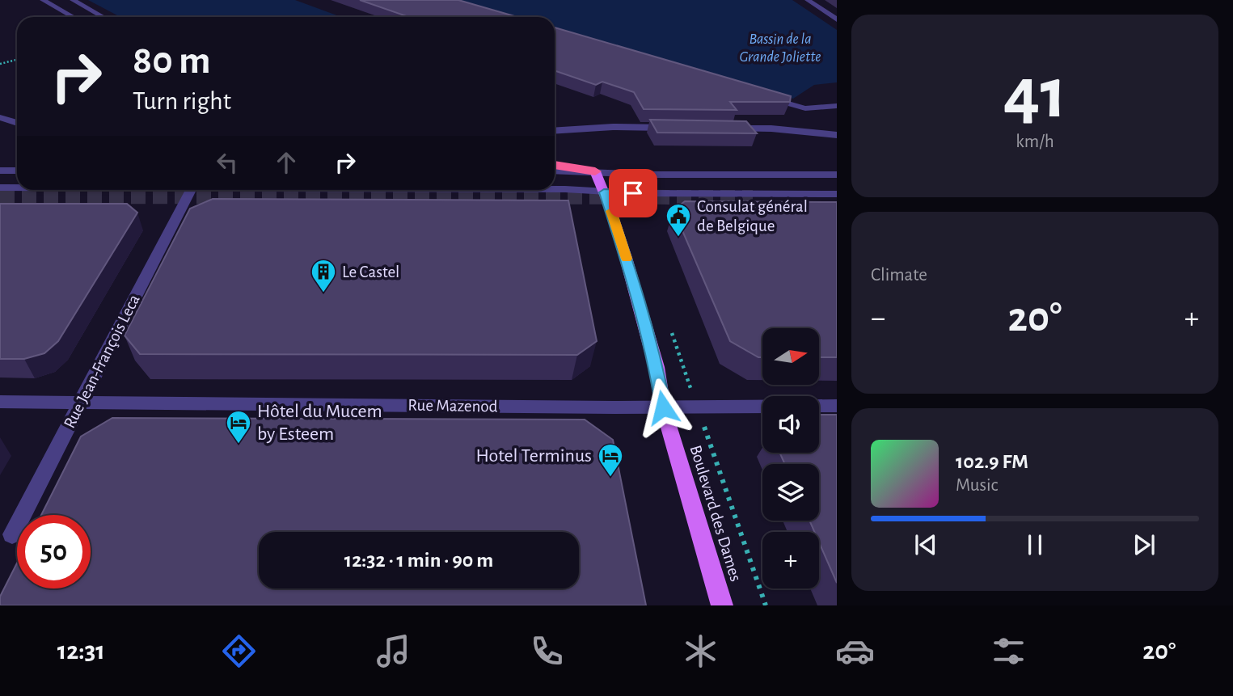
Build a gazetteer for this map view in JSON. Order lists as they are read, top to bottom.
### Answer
{
  "streets": {
    "main road": ["Boulevard des Dames"],
    "street": ["Rue Jean-François Leca", "Rue Mazenod"]
  },
  "crossings": [
    ["Rue Jean-François Leca", "Rue Mazenod"],
    ["Rue Mazenod", "Boulevard des Dames"]
  ],
  "water": ["Bassin de la Grande Joliette"],
  "places": {
    "public building": ["Consulat général de Belgique"],
    "building": ["Le Castel"],
    "hotel": ["Hôtel du Mucem by Esteem", "Hotel Terminus"]
  },
  "north": "right",
  "page": {
    "tile": [
      ["41", "km/h"],
      "Climate"
    ],
    "turn": ["80 m", "Turn right"],
    "heat": ["−", "20°", "+"],
    "map_buttons": "+",
    "song": ["102.9 FM", "Music"],
    "limit": "50",
    "trip": "12:32 · 1 min · 90 m",
    "tabs": ["12:31", "20°"]
  }
}
